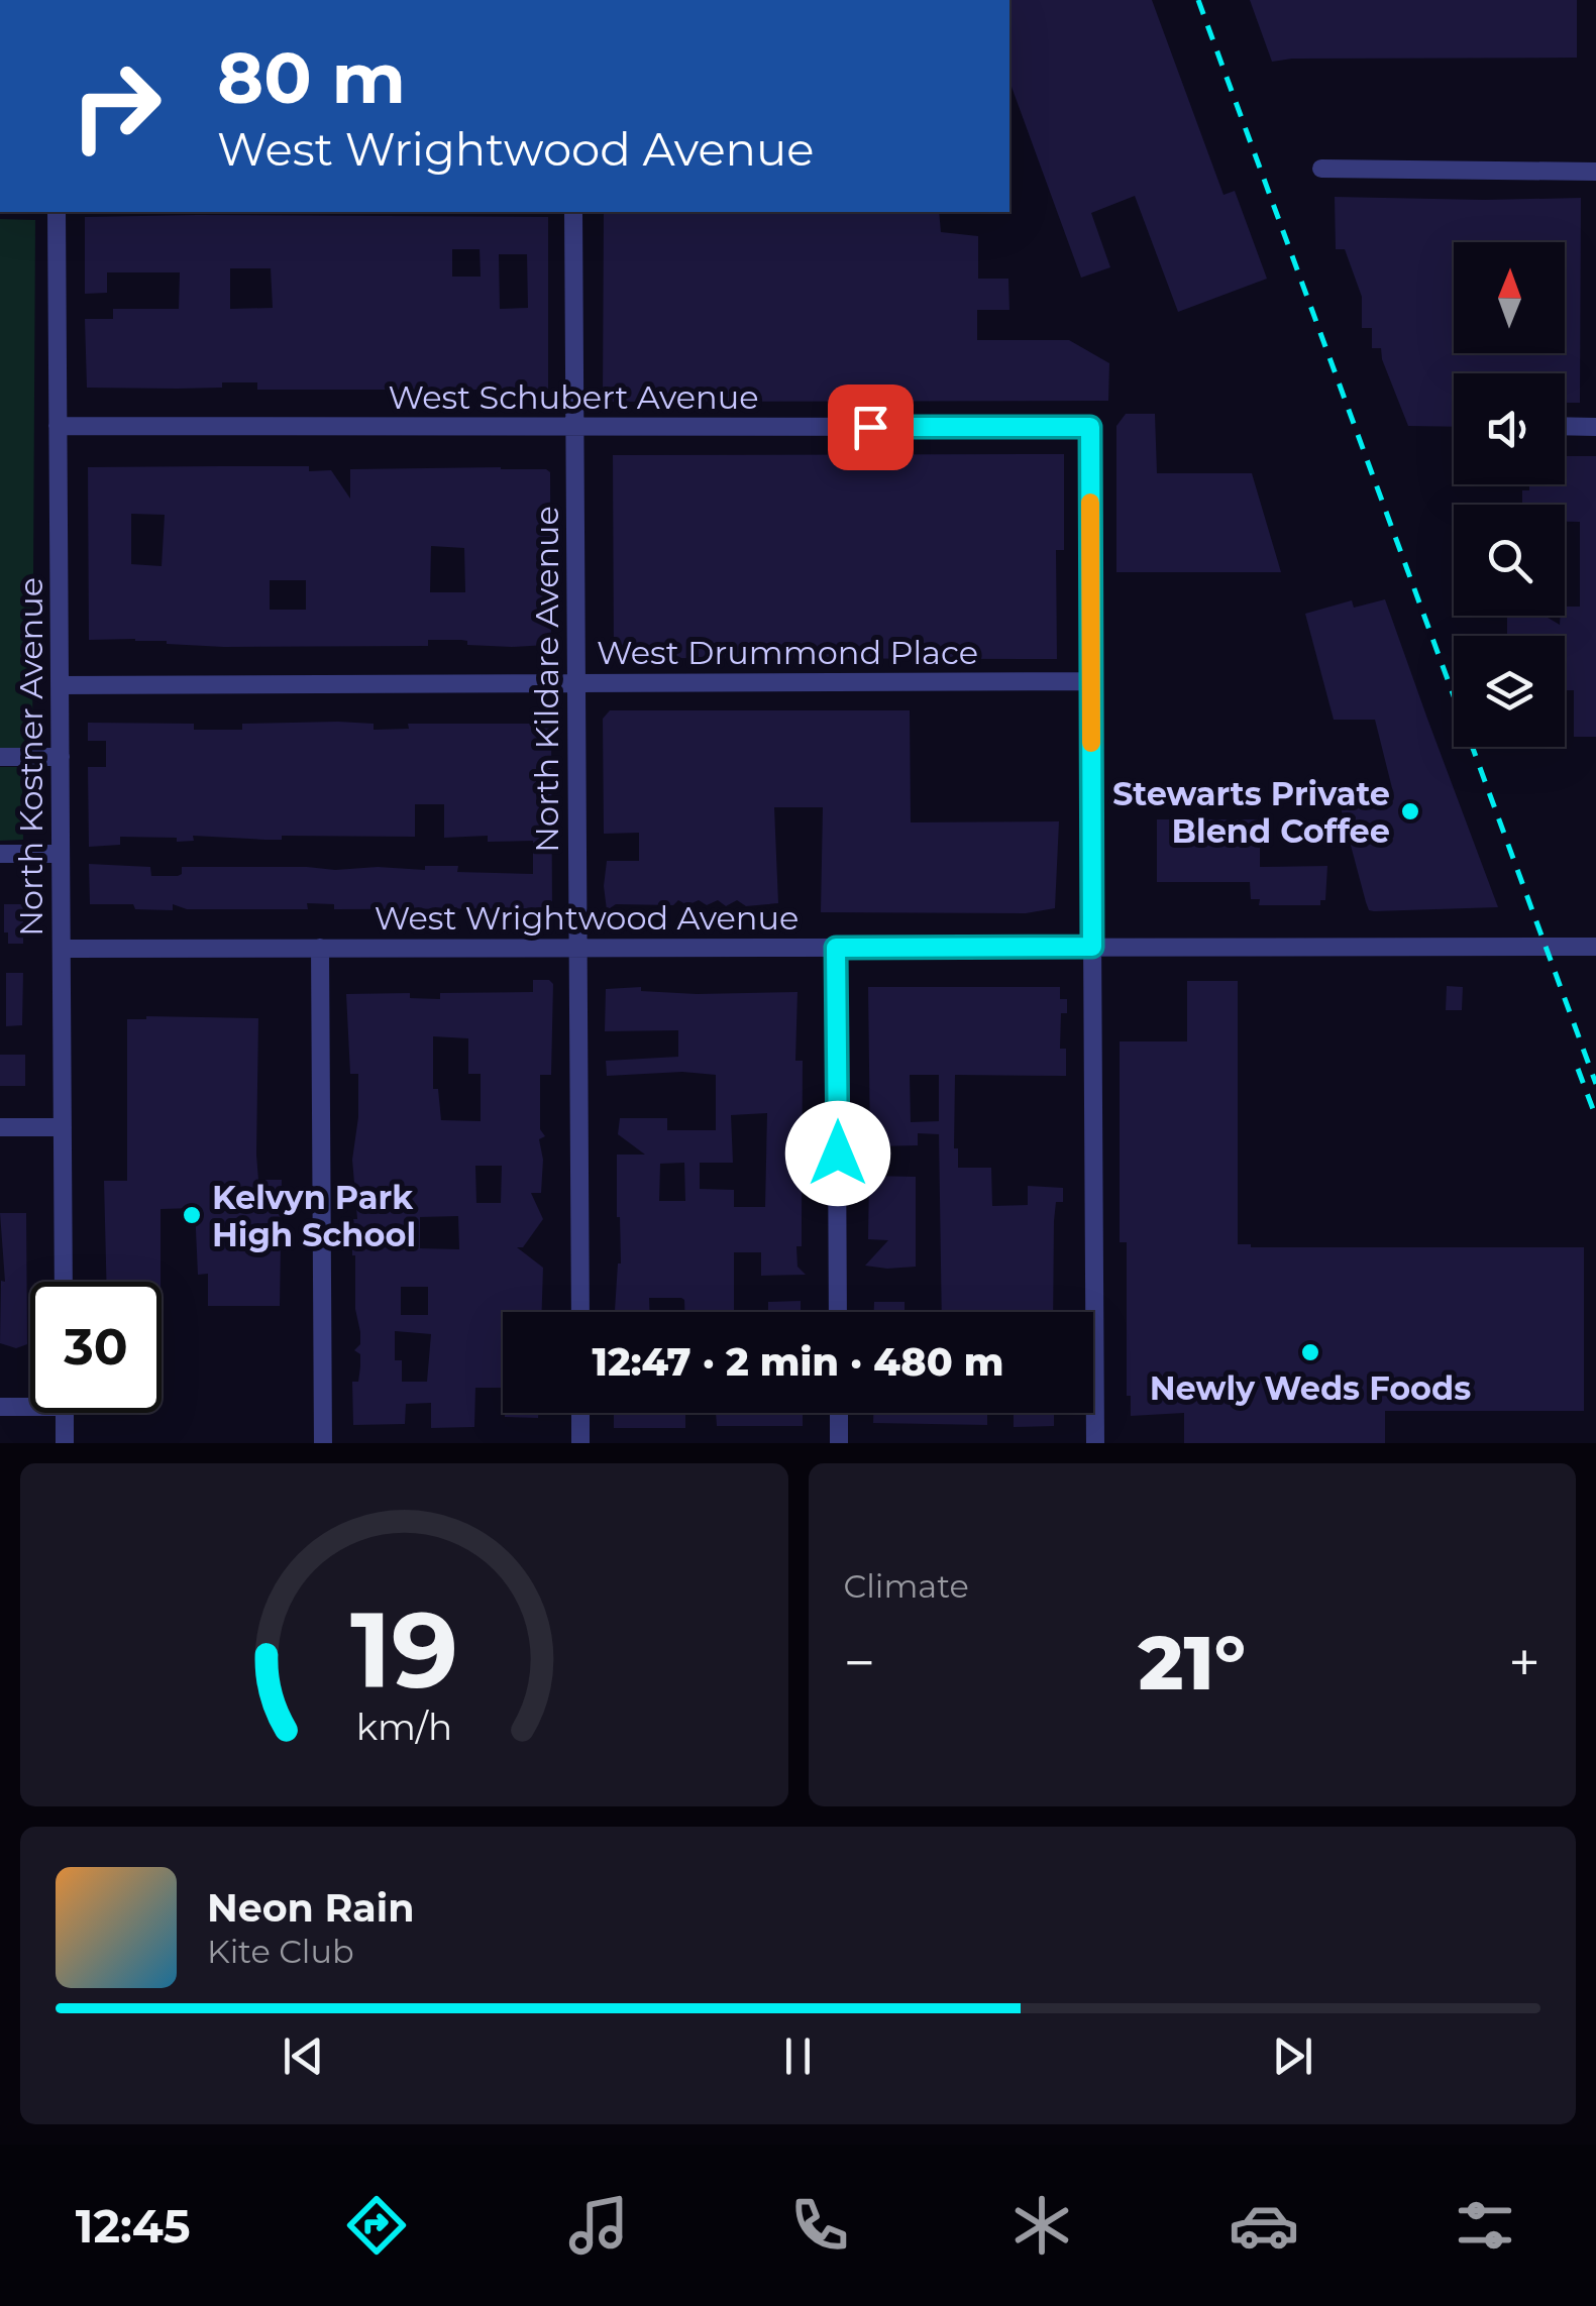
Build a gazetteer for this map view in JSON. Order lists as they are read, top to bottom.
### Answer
{
  "streets": {
    "street": [
      "West Schubert Avenue",
      "West Drummond Place",
      "North Kildare Avenue",
      "North Kostner Avenue",
      "West Wrightwood Avenue"
    ]
  },
  "crossings": [
    ["West Schubert Avenue", "West Drummond Place"],
    ["West Schubert Avenue", "North Kildare Avenue"],
    ["West Schubert Avenue", "North Kostner Avenue"],
    ["West Drummond Place", "North Kildare Avenue"],
    ["West Drummond Place", "North Kostner Avenue"],
    ["North Kildare Avenue", "West Wrightwood Avenue"],
    ["North Kostner Avenue", "West Wrightwood Avenue"]
  ],
  "places": ["Stewarts Private Blend Coffee", "Kelvyn Park High School", "Newly Weds Foods"],
  "north": "top",
  "page": {
    "turn": ["80 m", "West Wrightwood Avenue"],
    "limit": "30",
    "trip": "12:47 · 2 min · 480 m",
    "tile": "Climate",
    "heat": ["−", "21°", "+"],
    "song": ["Neon Rain", "Kite Club"],
    "tabs": "12:45",
    "gauge": ["19", "km/h"]
  }
}
